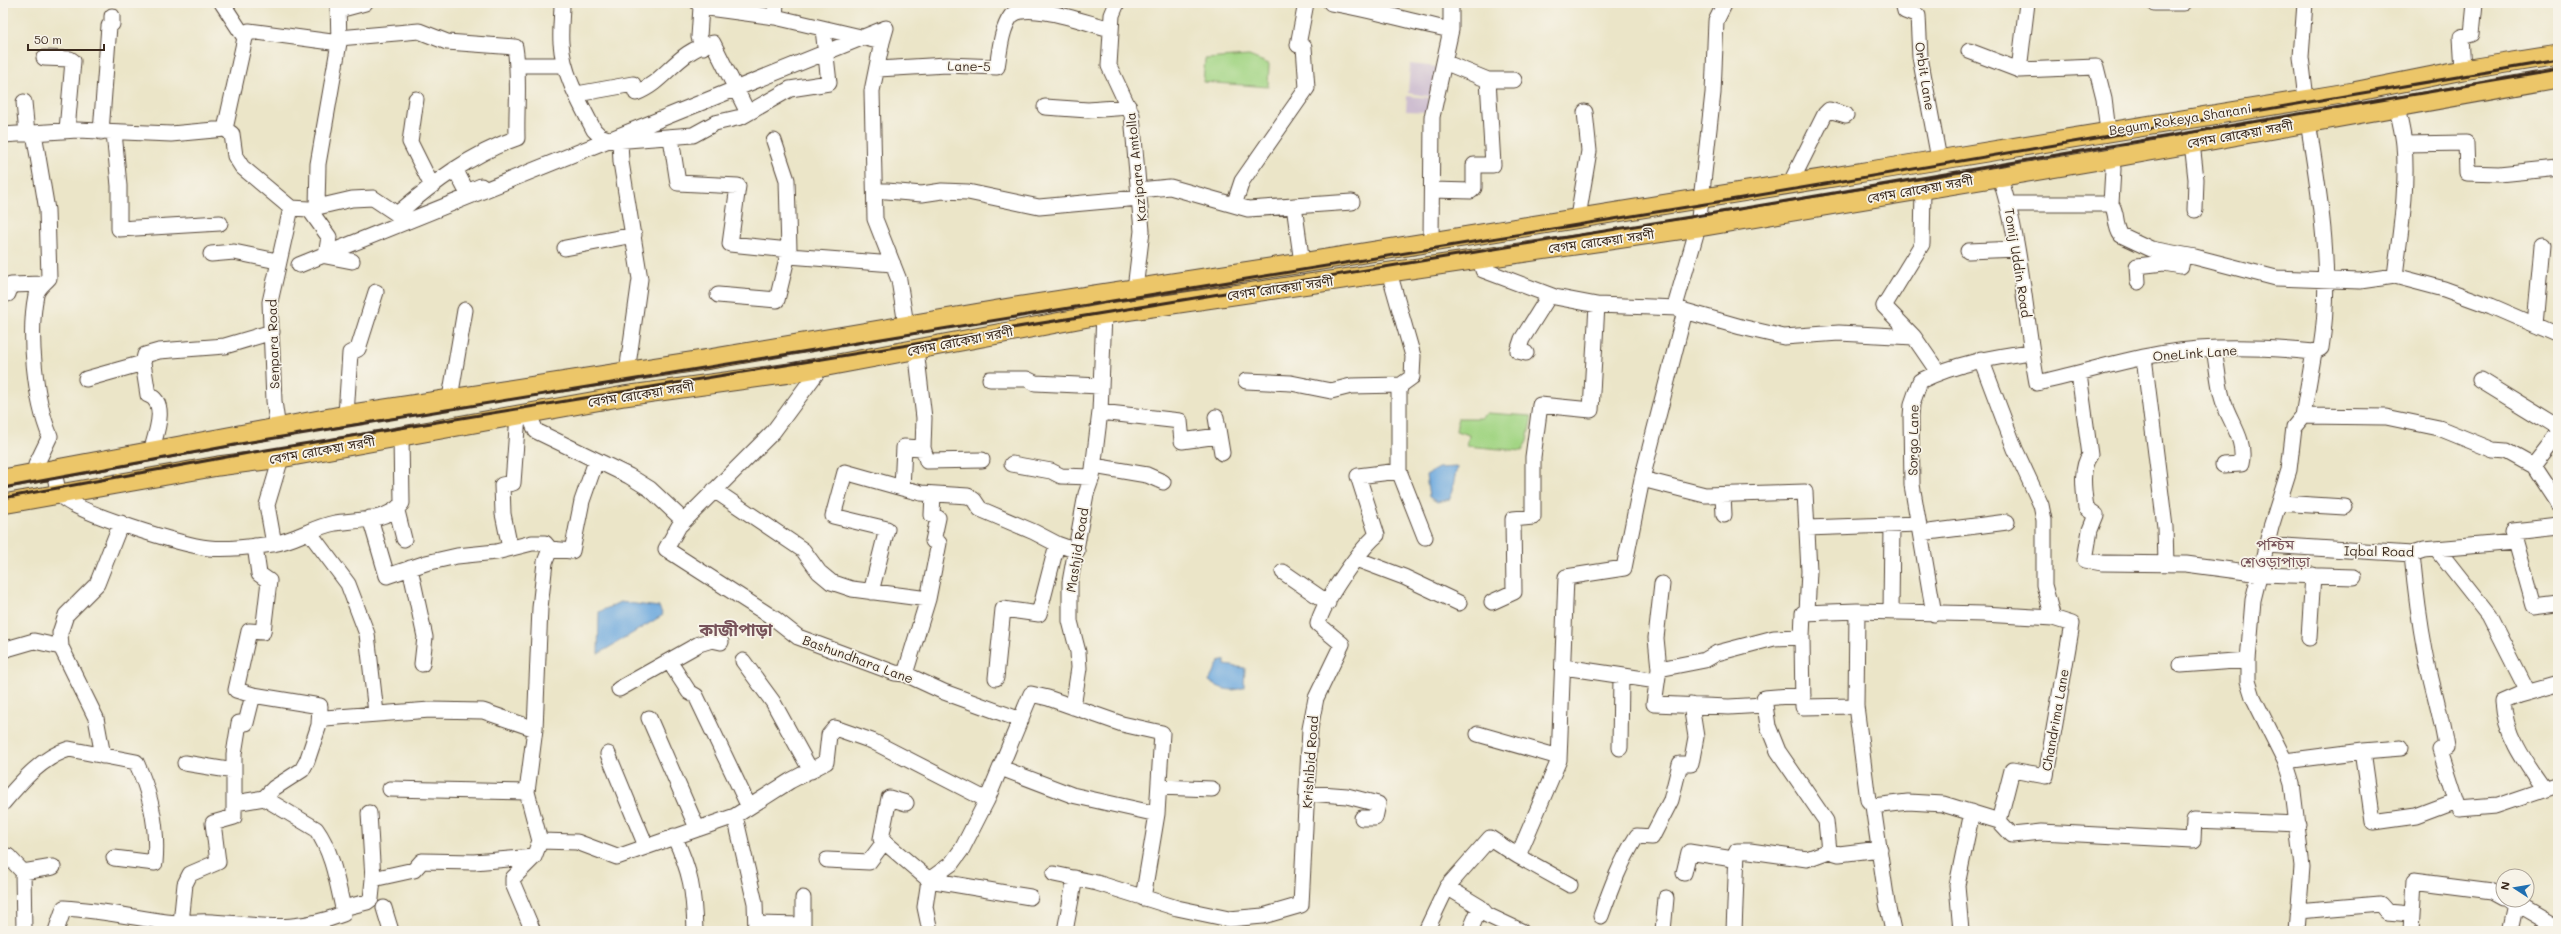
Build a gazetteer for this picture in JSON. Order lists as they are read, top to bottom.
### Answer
{
  "streets": {
    "main road": ["Begum Rokeya Sharani", "বেগম রোকেয়া সরণী"],
    "street": [
      "Lane-5",
      "Orbit Lane",
      "Kazipara Amtolla",
      "Tomij Uddin Road",
      "Senpara Road",
      "OneLink Lane",
      "Sorgo Lane",
      "Mashjid Road",
      "Iqbal Road",
      "Bashundhara Lane",
      "Chandrima Lane",
      "Krishibid Road"
    ]
  },
  "crossings": [
    ["Lane-5", "Kazipara Amtolla"],
    ["Orbit Lane", "Begum Rokeya Sharani"],
    ["Begum Rokeya Sharani", "বেগম রোকেয়া সরণী"],
    ["বেগম রোকেয়া সরণী", "Kazipara Amtolla"],
    ["বেগম রোকেয়া সরণী", "Tomij Uddin Road"],
    ["বেগম রোকেয়া সরণী", "Senpara Road"],
    ["বেগম রোকেয়া সরণী", "Mashjid Road"],
    ["Tomij Uddin Road", "OneLink Lane"],
    ["Tomij Uddin Road", "Sorgo Lane"],
    ["OneLink Lane", "Sorgo Lane"]
  ],
  "districts": ["পশ্চিম শেওড়াপাড়া", "কাজীপাড়া"],
  "scale_bar": "50 m",
  "north": "left"
}
